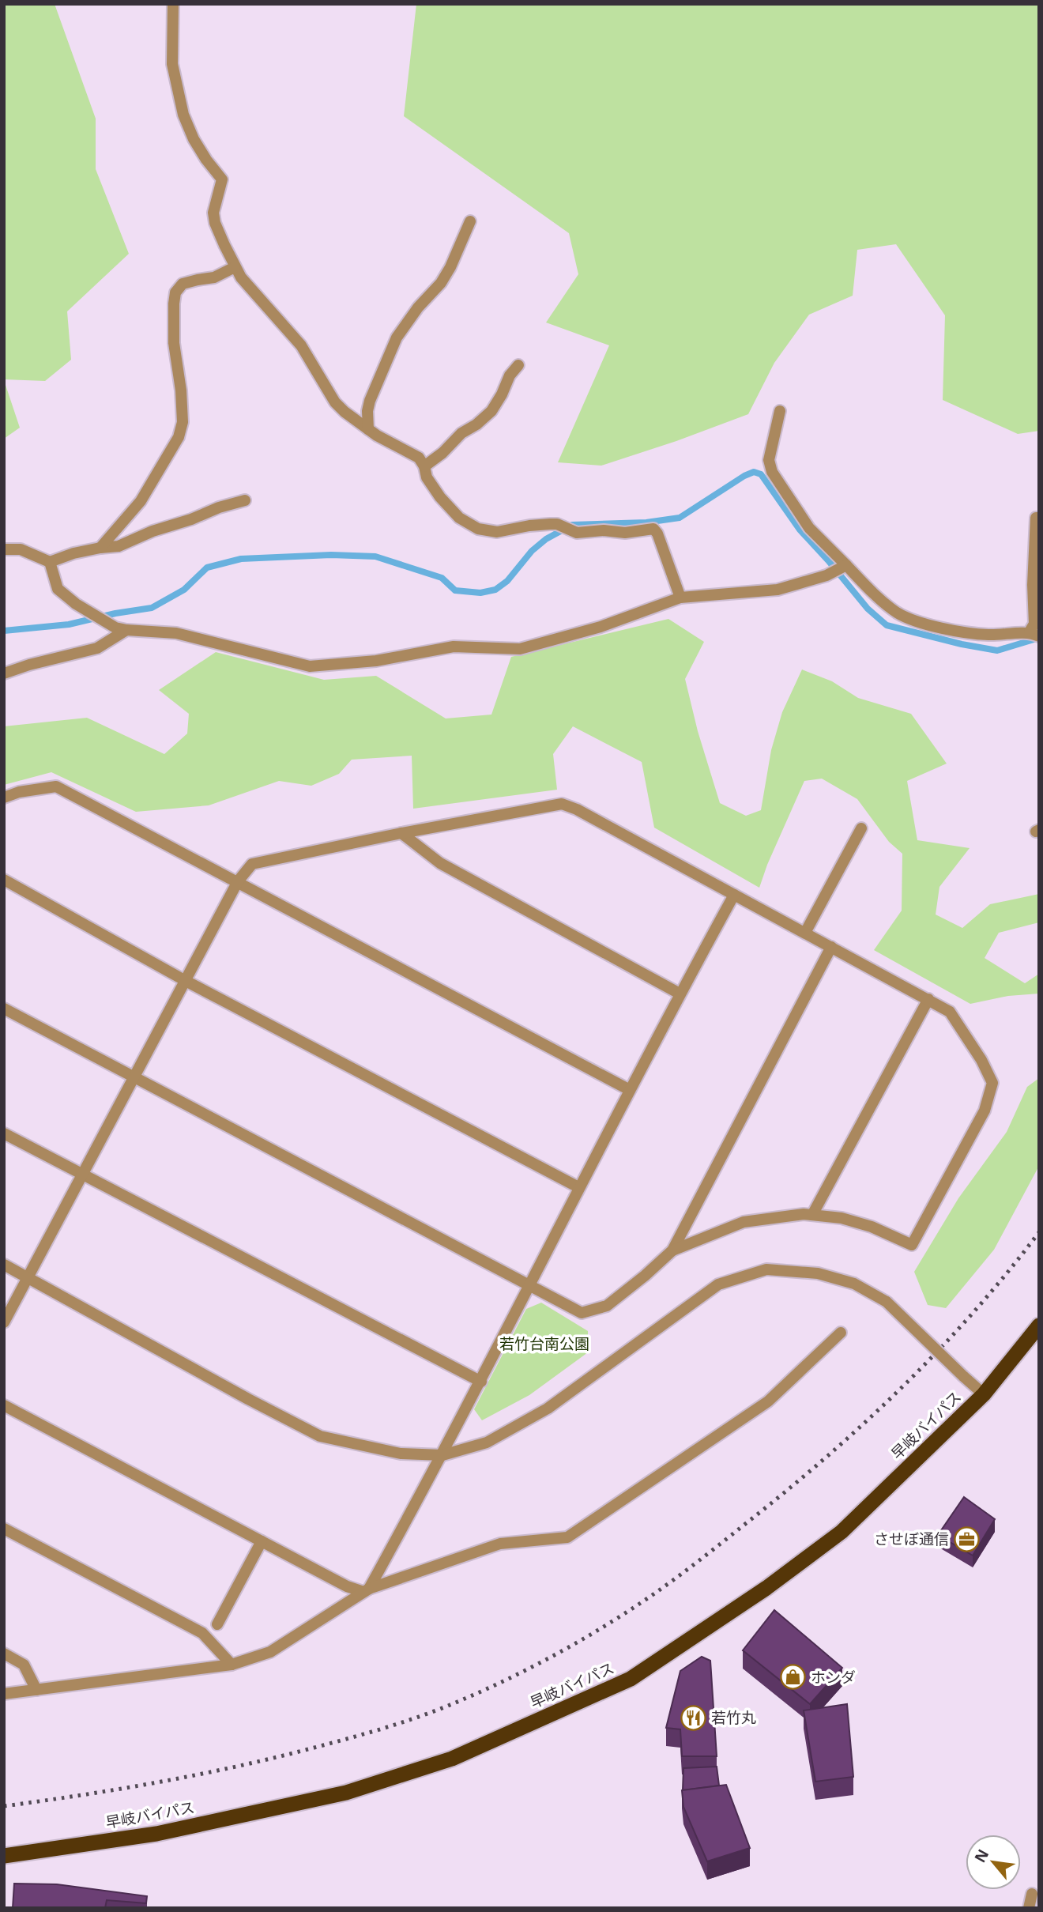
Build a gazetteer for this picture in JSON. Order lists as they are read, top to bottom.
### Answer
{
  "streets": {
    "highway": ["早岐バイパス"]
  },
  "parks": ["若竹台南公園"],
  "places": {
    "office": ["させぼ通信"],
    "shop": ["ホンダ"],
    "restaurant": ["若竹丸"]
  },
  "north": "top left"
}
